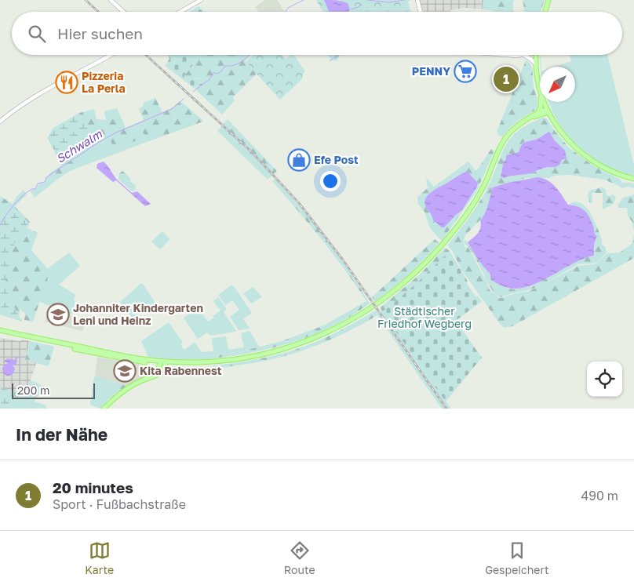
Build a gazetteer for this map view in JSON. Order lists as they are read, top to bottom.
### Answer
{
  "water": ["Schwalm"],
  "parks": ["Städtischer Friedhof Wegberg"],
  "places": {
    "supermarket": ["PENNY"],
    "restaurant": ["Pizzeria La Perla"],
    "shop": ["Efe Post"],
    "school or university": ["Johanniter Kindergarten Leni und Heinz", "Kita Rabennest"]
  },
  "scale_bar": "200 m",
  "north": "bottom left",
  "page": {
    "search": "Hier suchen",
    "pins": "1",
    "scale": "200 m",
    "heading": "In der Nähe",
    "list": [
      {
        "mark": "1",
        "name": "20 minutes",
        "note": "Sport · Fußbachstraße",
        "value": "490 m"
      }
    ],
    "nav": ["Karte", "Route", "Gespeichert"]
  }
}
